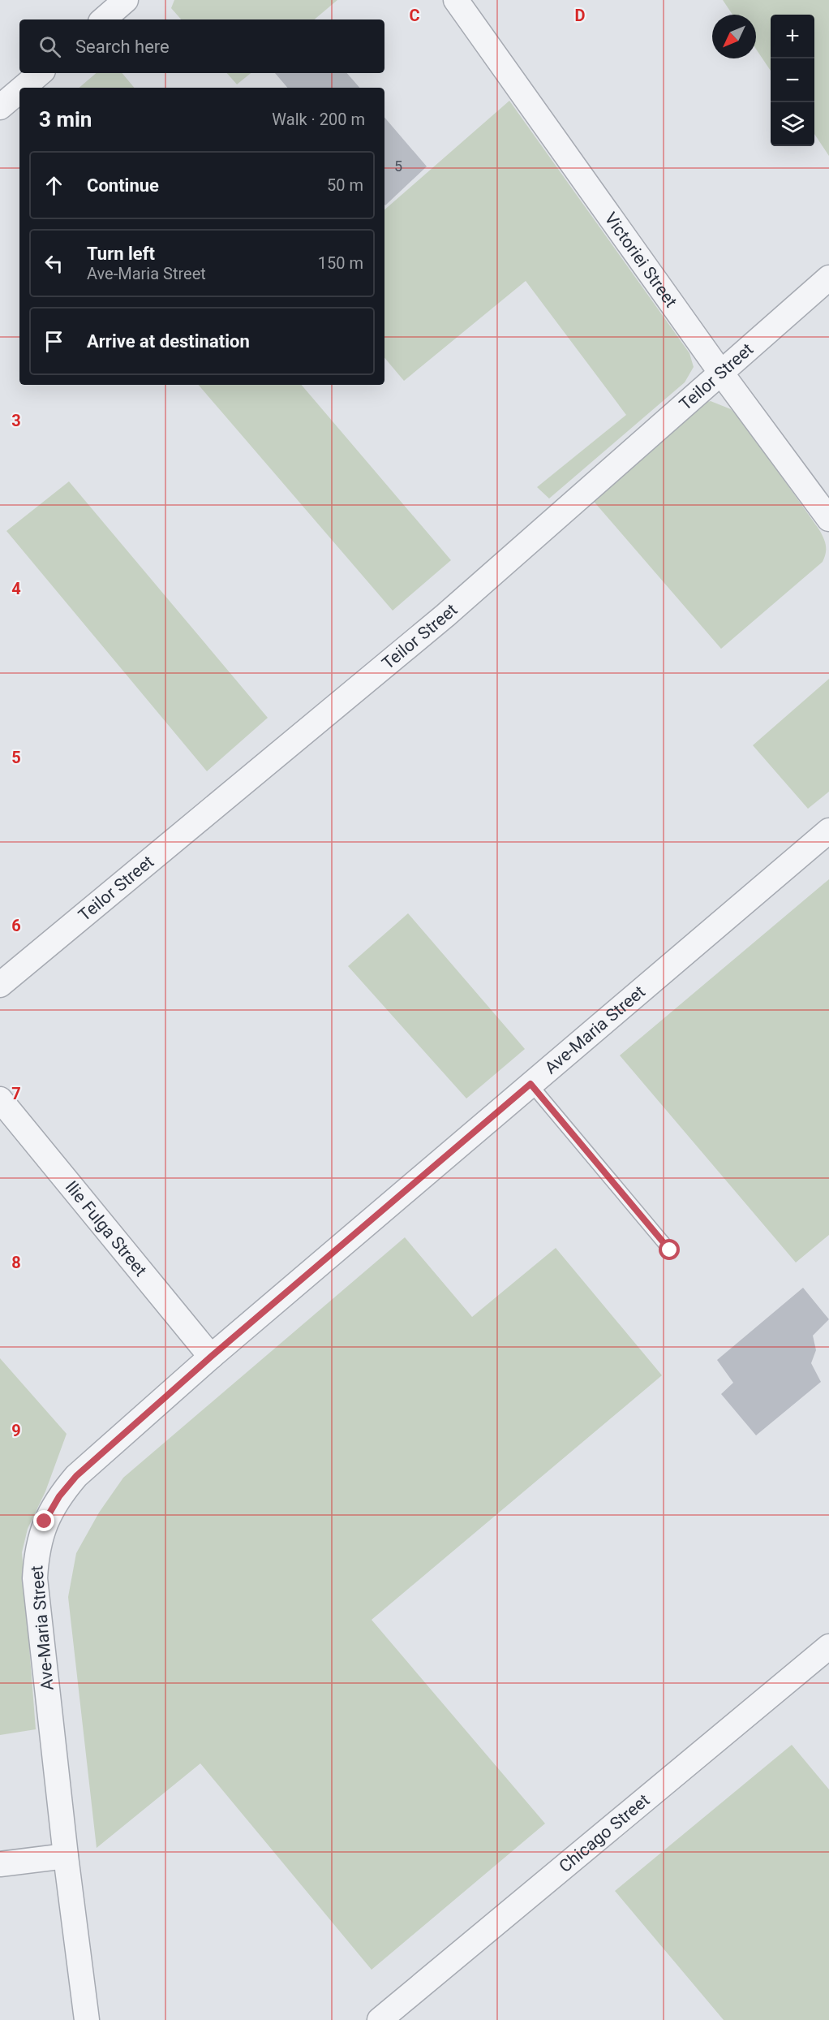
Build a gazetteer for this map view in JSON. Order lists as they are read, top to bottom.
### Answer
{
  "streets": {
    "street": [
      "Victoriei Street",
      "Teilor Street",
      "Ave-Maria Street",
      "Ilie Fulga Street",
      "Chicago Street"
    ]
  },
  "crossings": [
    ["Victoriei Street", "Teilor Street"],
    ["Ave-Maria Street", "Ilie Fulga Street"]
  ],
  "house_numbers": ["5"],
  "north": "bottom left",
  "page": {
    "map_buttons": ["+", "−"],
    "search": "Search here",
    "heading": ["3 min", "Walk · 200 m"],
    "list": [
      ["Continue", "50 m"],
      ["Turn left", "Ave-Maria Street", "150 m"],
      "Arrive at destination"
    ]
  },
  "grid": {
    "columns": ["C", "D"],
    "rows": [
      "3",
      "4",
      "5",
      "6",
      "7",
      "8",
      "9"
    ]
  }
}
